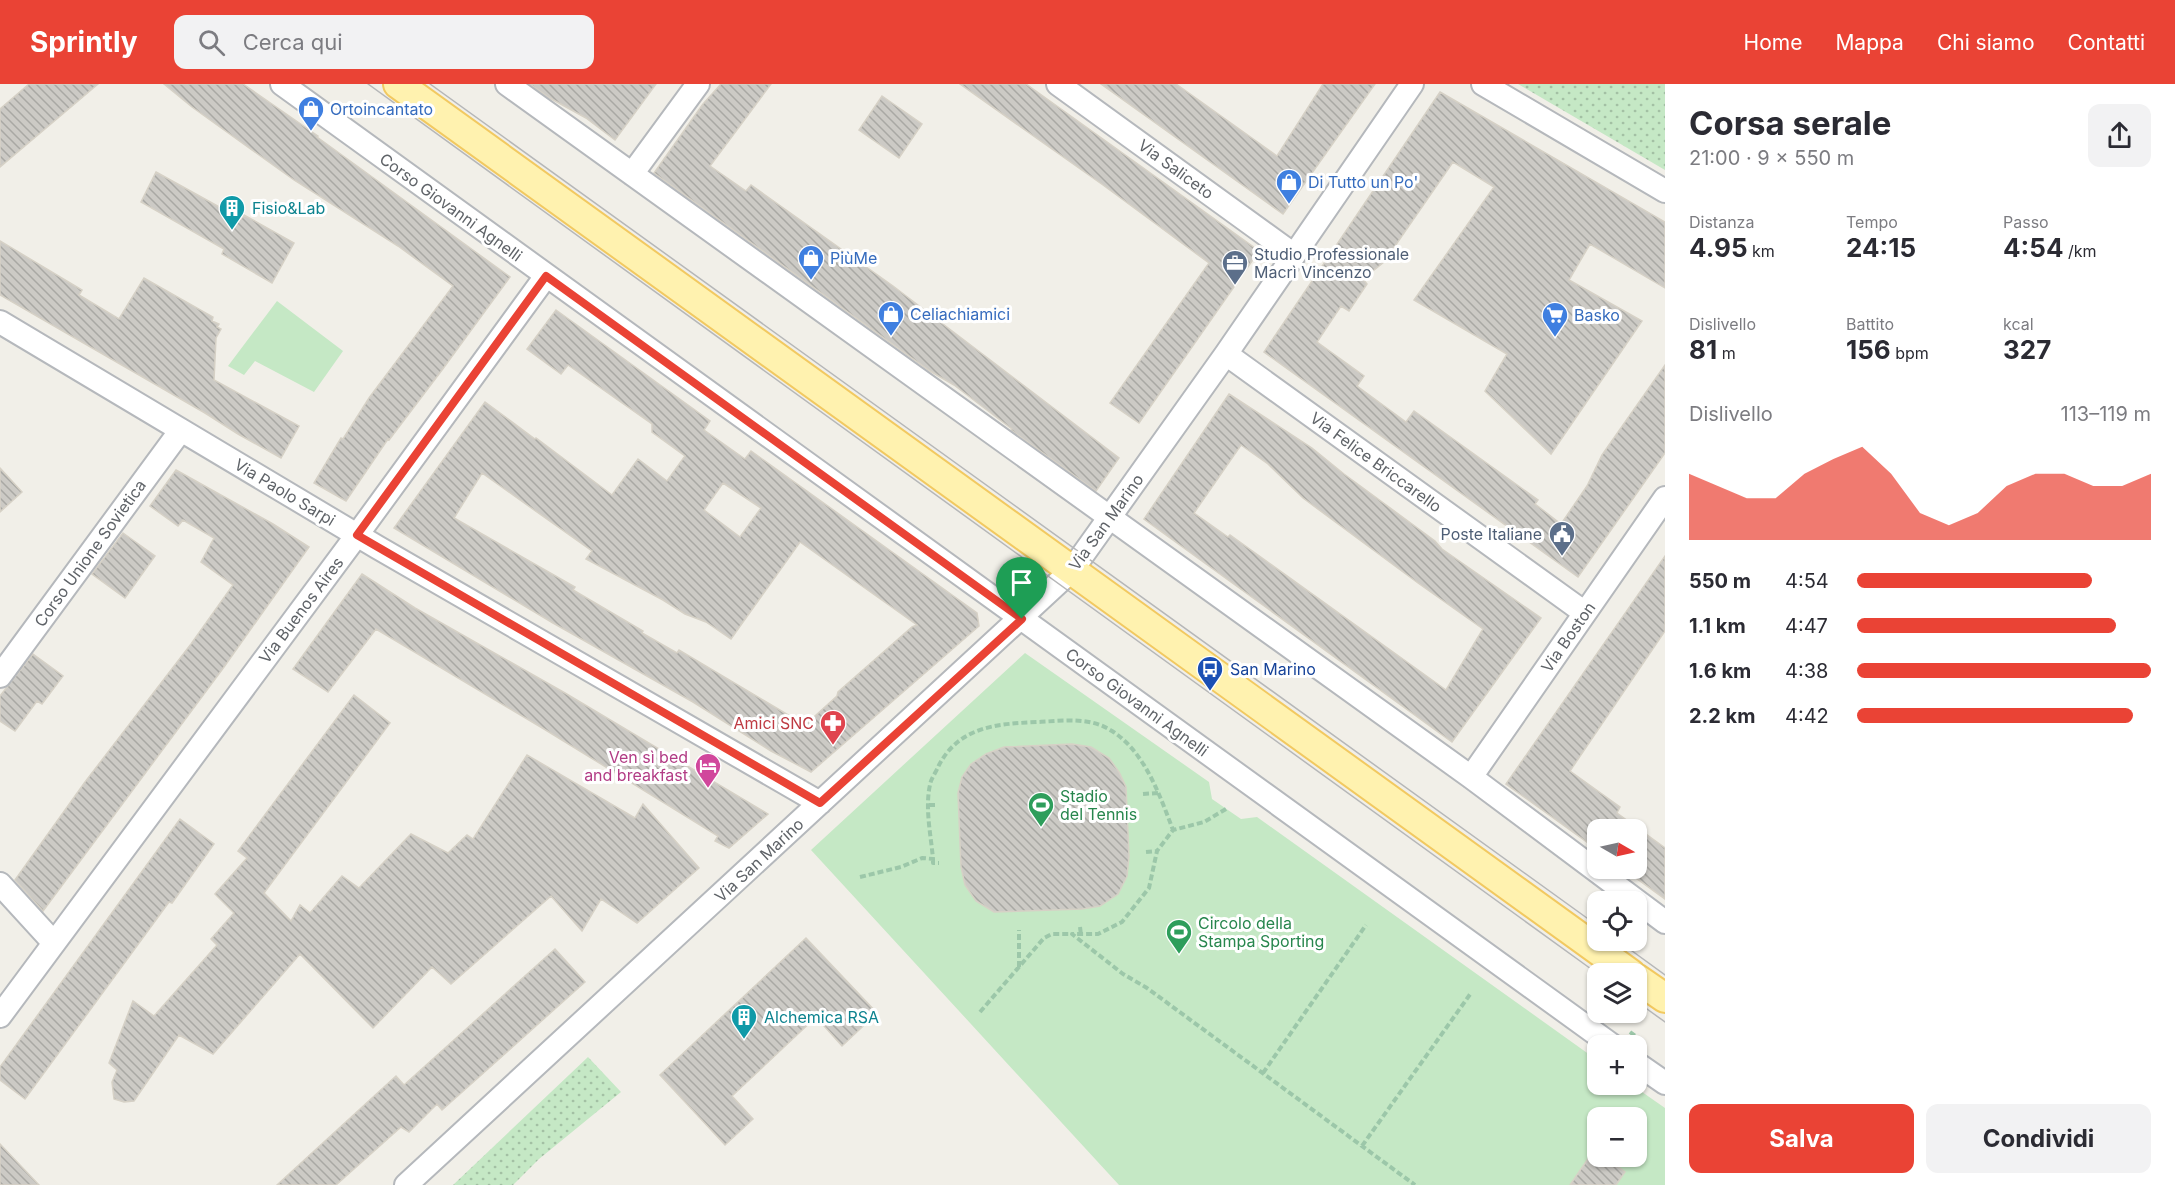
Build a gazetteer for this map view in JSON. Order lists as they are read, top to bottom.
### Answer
{
  "streets": {
    "street": [
      "Via Saliceto",
      "Corso Giovanni Agnelli",
      "Via Felice Briccarello",
      "Via Paolo Sarpi",
      "Via San Marino",
      "Corso Unione Sovietica",
      "Via Buenos Aires",
      "Via Boston"
    ]
  },
  "crossings": [
    ["Via Saliceto", "Via San Marino"],
    ["Corso Giovanni Agnelli", "Via San Marino"],
    ["Corso Giovanni Agnelli", "Via Buenos Aires"],
    ["Via Felice Briccarello", "Via San Marino"],
    ["Via Felice Briccarello", "Via Boston"],
    ["Via Paolo Sarpi", "Via San Marino"],
    ["Via Paolo Sarpi", "Corso Unione Sovietica"],
    ["Via Paolo Sarpi", "Via Buenos Aires"]
  ],
  "places": {
    "shop": [
      "Ortoincantato",
      "Di Tutto un Po'",
      "PiùMe",
      "Celiachiamici"
    ],
    "building": ["Fisio&Lab", "Alchemica RSA"],
    "office": ["Studio Professionale Macrì Vincenzo"],
    "supermarket": ["Basko"],
    "public building": ["Poste Italiane"],
    "bus stop": ["San Marino"],
    "pharmacy": ["Amici SNC"],
    "hotel": ["Ven sì bed and breakfast"],
    "sports": ["Stadio del Tennis", "Circolo della Stampa Sporting"]
  },
  "north": "right",
  "page": {
    "header": "Sprintly",
    "search": "Cerca qui",
    "nav": [
      "Home",
      "Mappa",
      "Chi siamo",
      "Contatti"
    ],
    "heading": ["Corsa serale", "21:00 · 9 × 550 m"],
    "stats": [
      ["Distanza", "4.95 km"],
      ["Tempo", "24:15"],
      ["Passo", "4:54 /km"],
      ["Dislivello", "81 m"],
      ["Battito", "156 bpm"],
      ["kcal", "327"]
    ],
    "chart": ["Dislivello", "113–119 m"],
    "list": [
      {
        "name": "550 m",
        "note": "4:54"
      },
      {
        "name": "1.1 km",
        "note": "4:47"
      },
      {
        "name": "1.6 km",
        "note": "4:38"
      },
      {
        "name": "2.2 km",
        "note": "4:42"
      }
    ],
    "map_buttons": ["+", "−"],
    "buttons": ["Salva", "Condividi"]
  }
}
